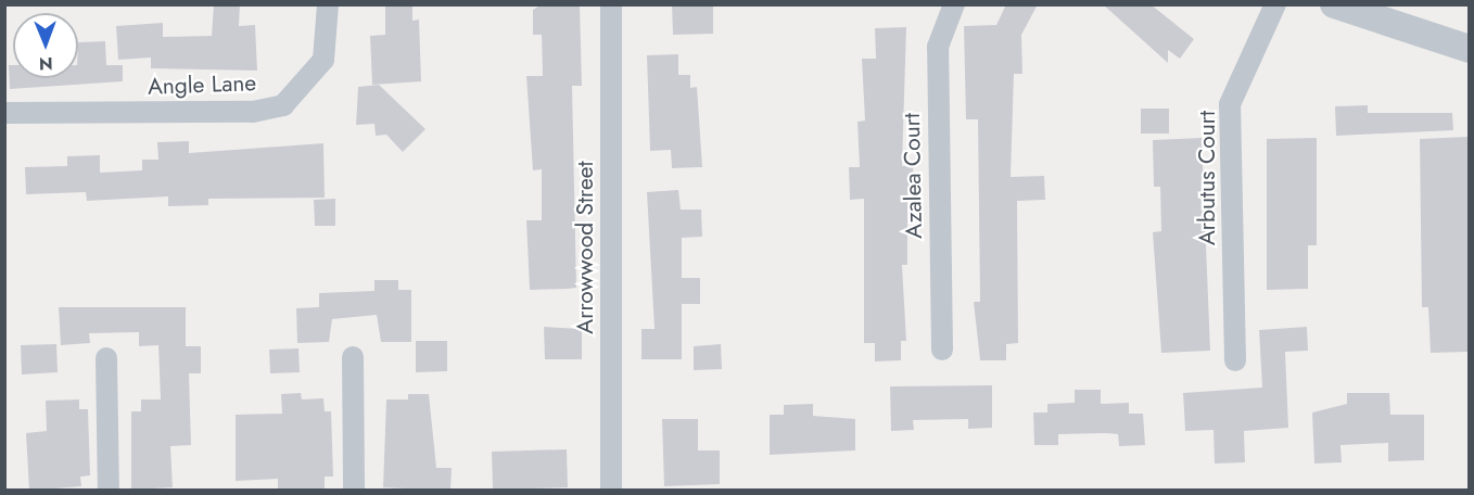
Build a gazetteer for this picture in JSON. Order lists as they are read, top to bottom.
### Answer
{
  "streets": {
    "street": [
      "Angle Lane",
      "Azalea Court",
      "Arbutus Court",
      "Arrowwood Street"
    ]
  },
  "north": "bottom"
}
